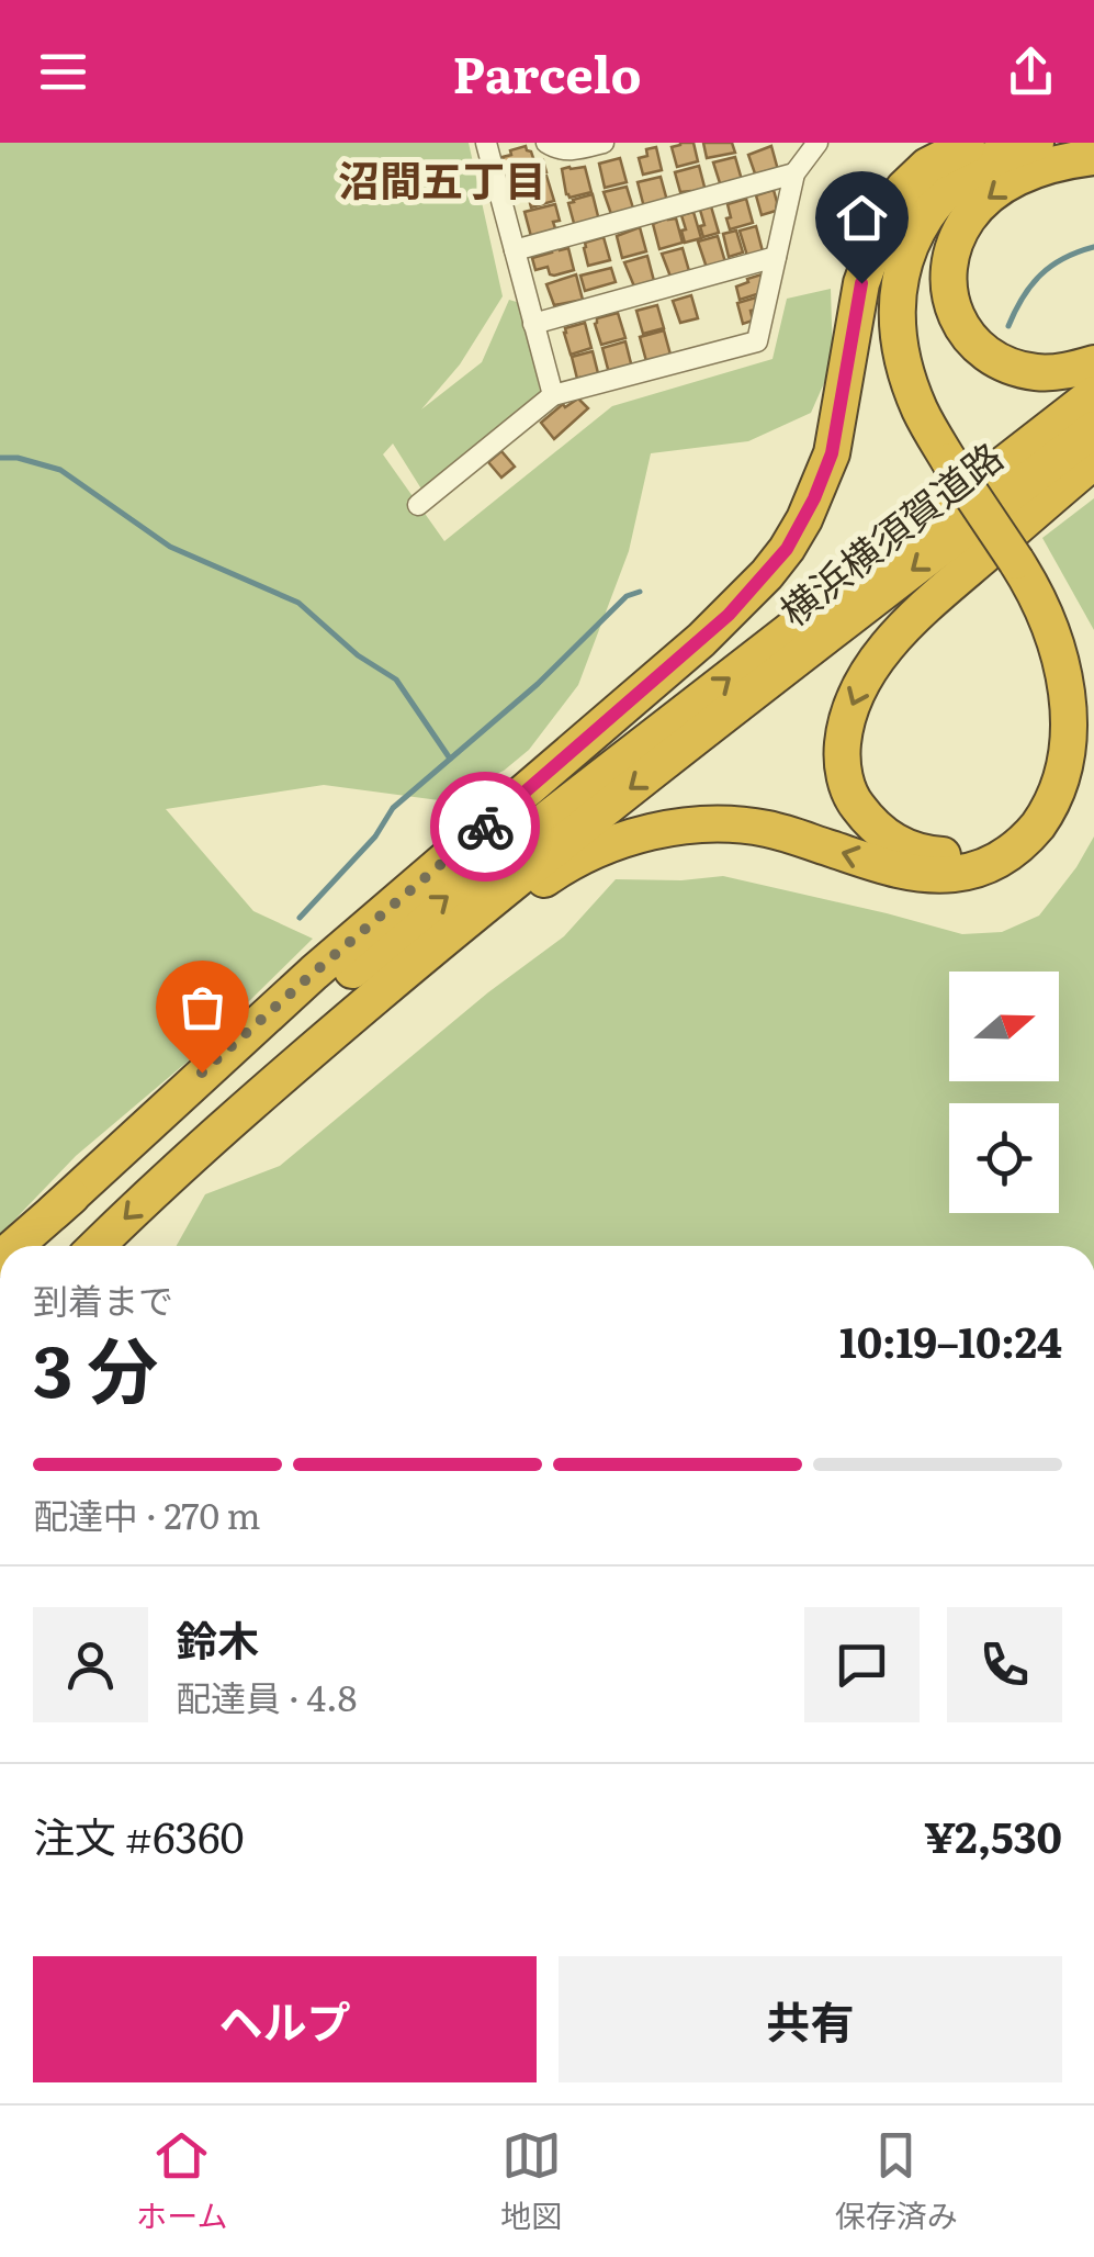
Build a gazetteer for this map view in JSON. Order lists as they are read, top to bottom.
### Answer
{
  "streets": {
    "highway": ["横浜横須賀道路"]
  },
  "districts": ["沼間五丁目"],
  "north": "right",
  "page": {
    "header": "Parcelo",
    "heading": ["3 分", "到着まで", "10:19–10:24"],
    "panel": [
      "鈴木",
      "配達員 · 4.8",
      "注文 #6360",
      "¥2,530"
    ],
    "bar": "配達中 · 270 m",
    "buttons": ["ヘルプ", "共有"],
    "tabs": ["ホーム", "地図", "保存済み"]
  }
}
